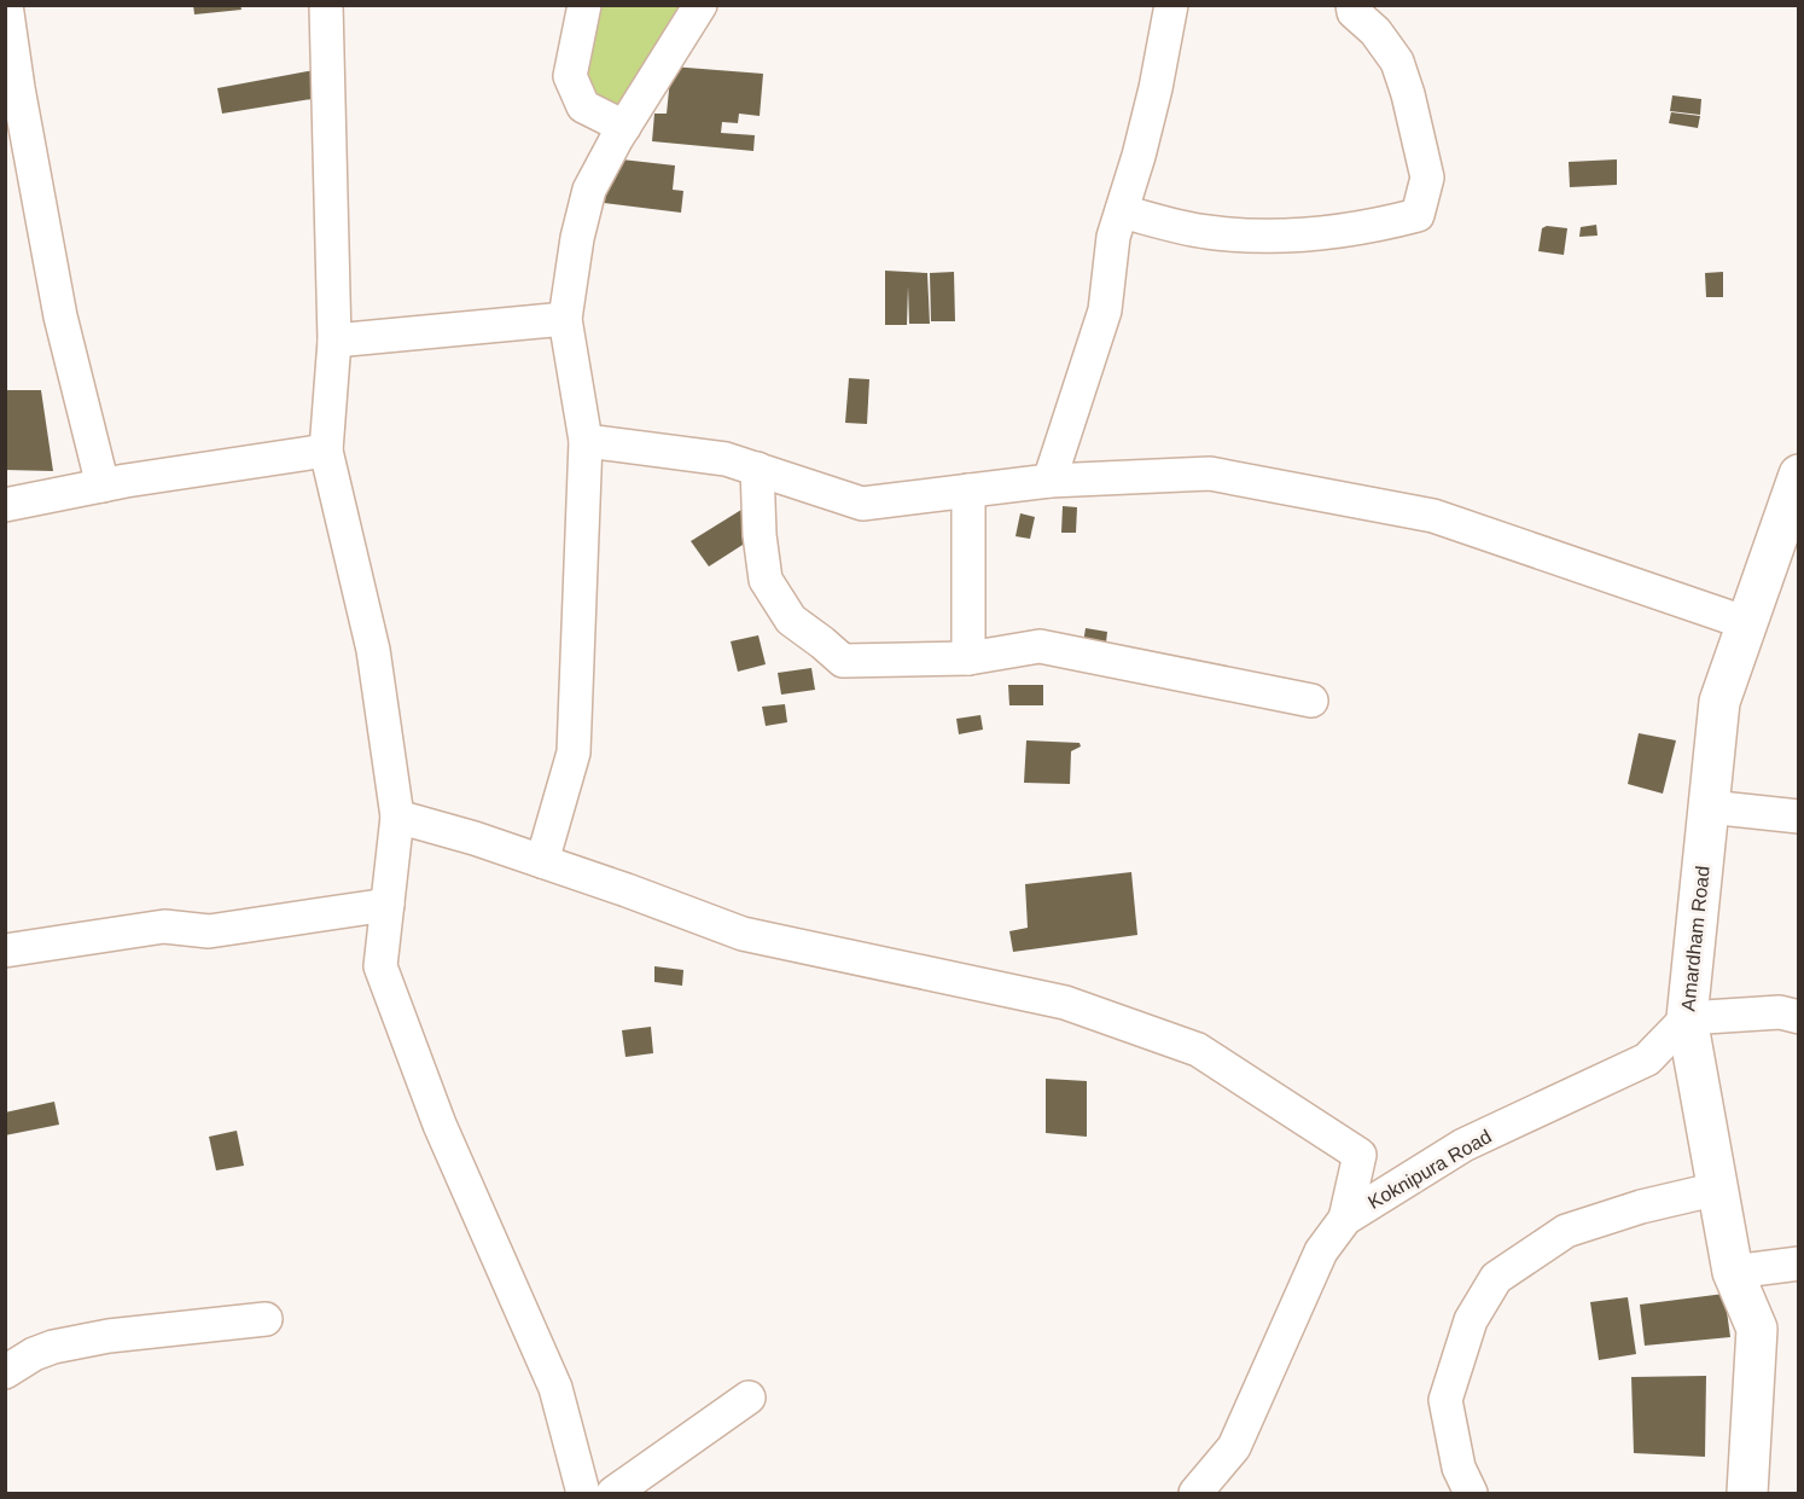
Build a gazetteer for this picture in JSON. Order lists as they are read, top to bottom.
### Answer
{
  "streets": {
    "street": ["Amardham Road", "Koknipura Road"]
  },
  "crossings": [
    ["Amardham Road", "Koknipura Road"]
  ]
}
